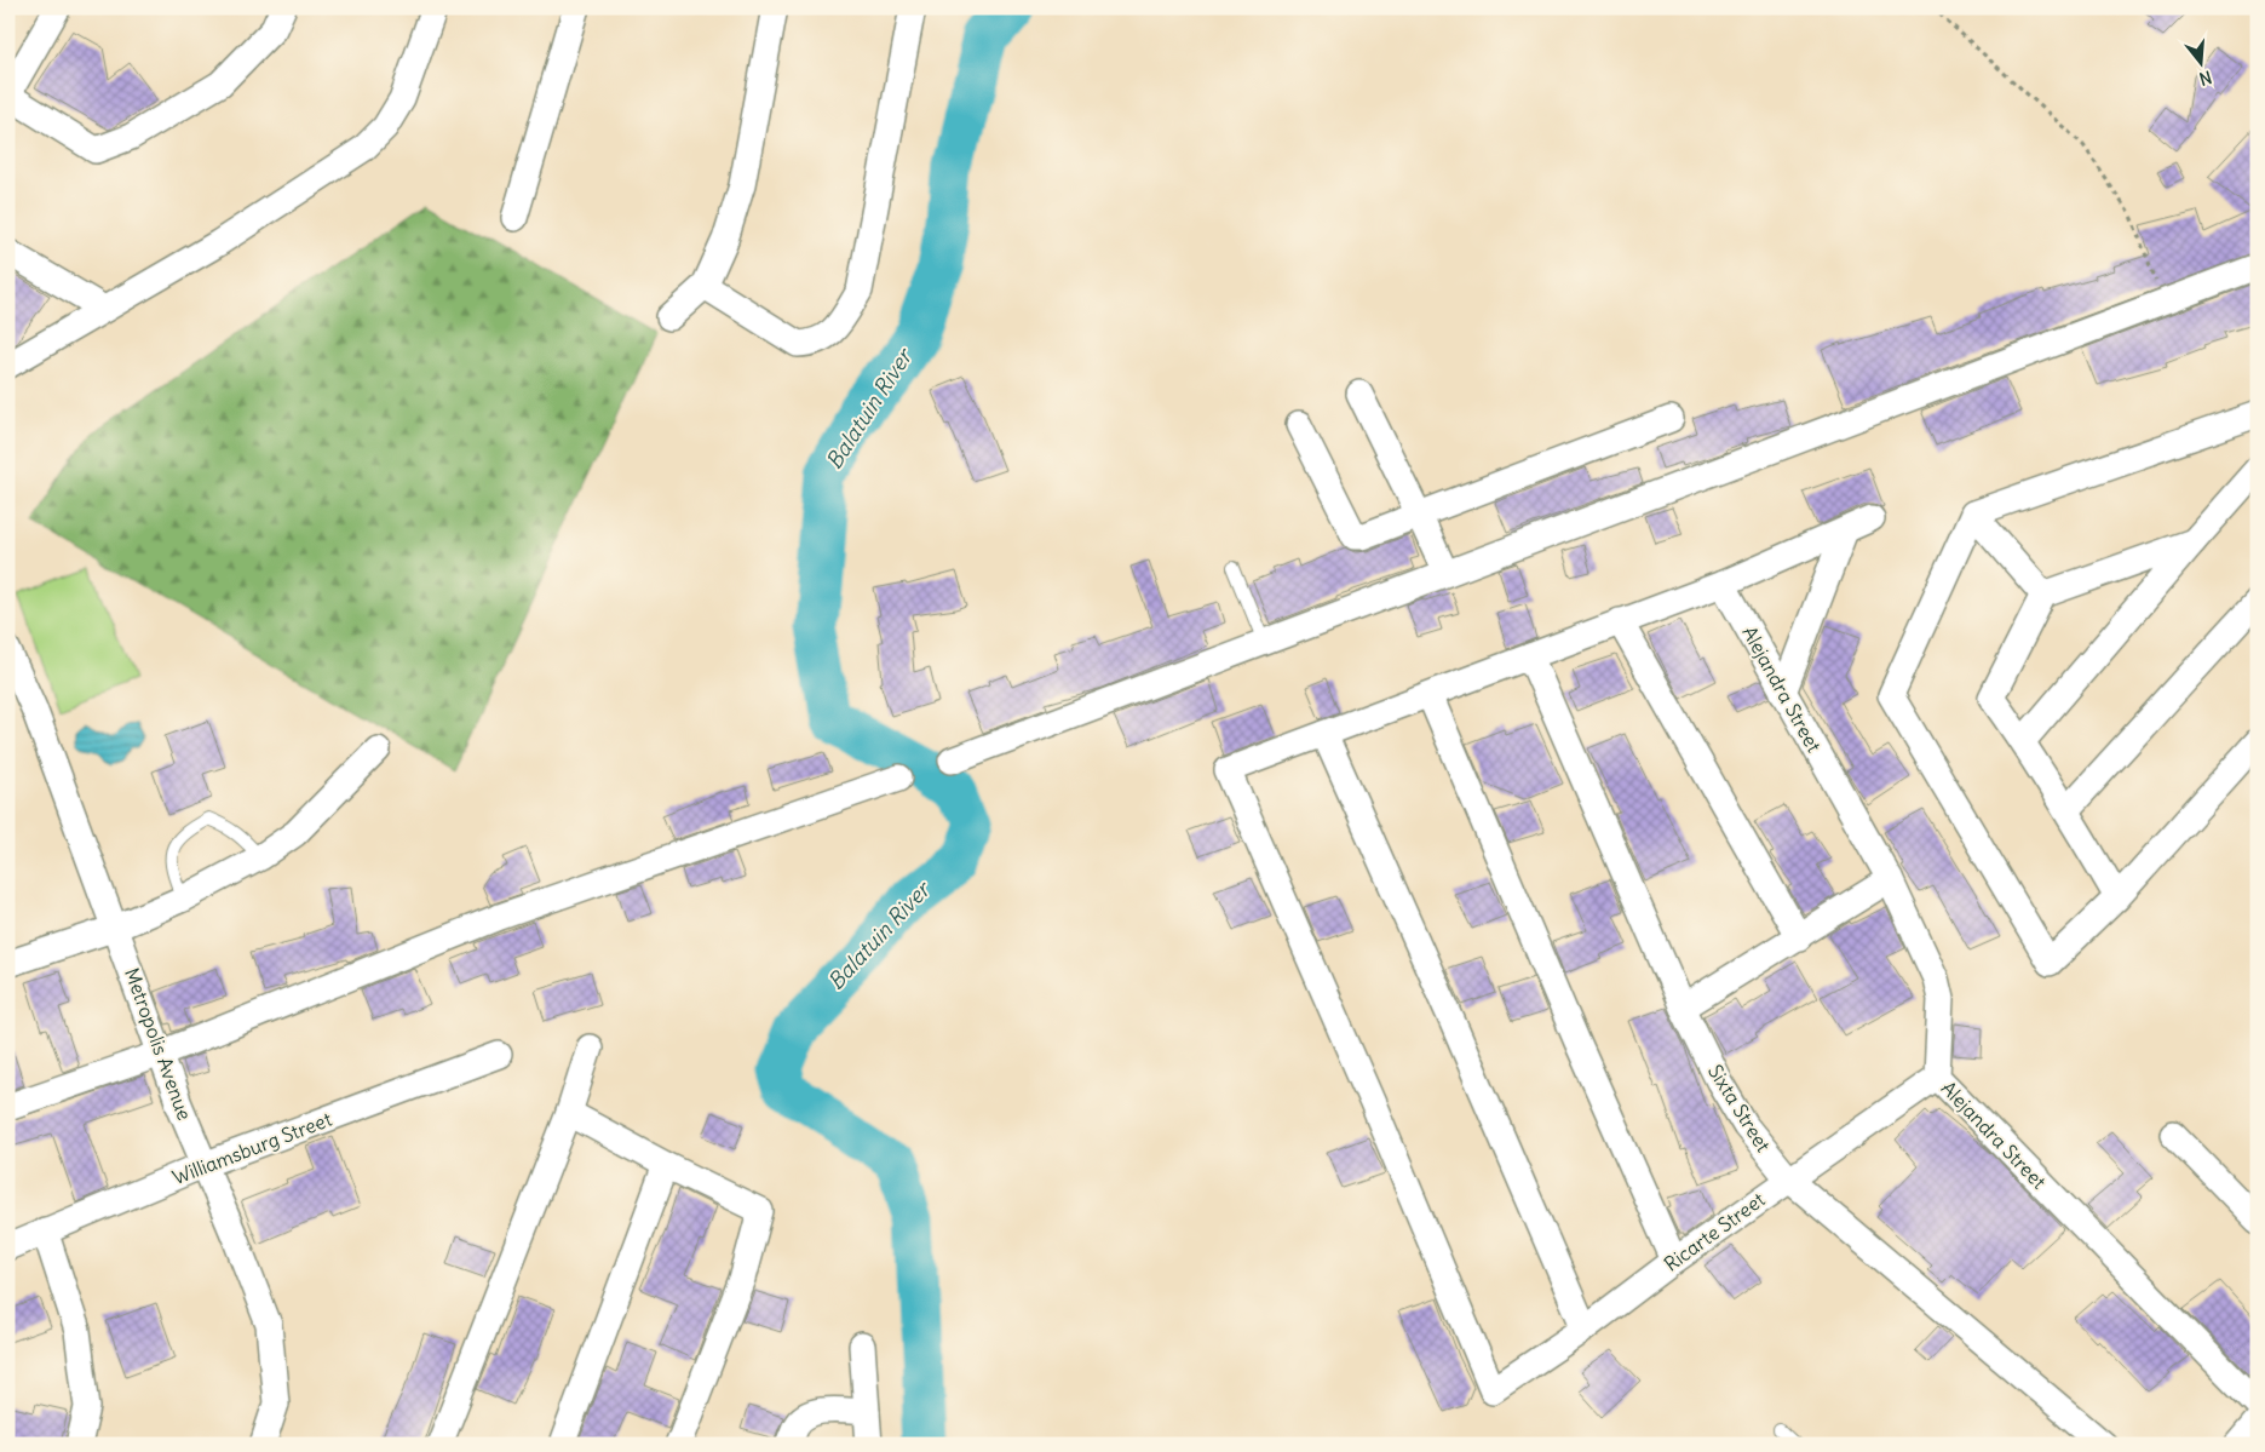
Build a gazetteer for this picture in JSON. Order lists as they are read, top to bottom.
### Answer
{
  "streets": {
    "street": [
      "Alejandra Street",
      "Metropolis Avenue",
      "Sixta Street",
      "Williamsburg Street",
      "Ricarte Street"
    ]
  },
  "crossings": [
    ["Alejandra Street", "Ricarte Street"],
    ["Metropolis Avenue", "Williamsburg Street"],
    ["Sixta Street", "Ricarte Street"]
  ],
  "water": ["Balatuin River"],
  "north": "bottom"
}
